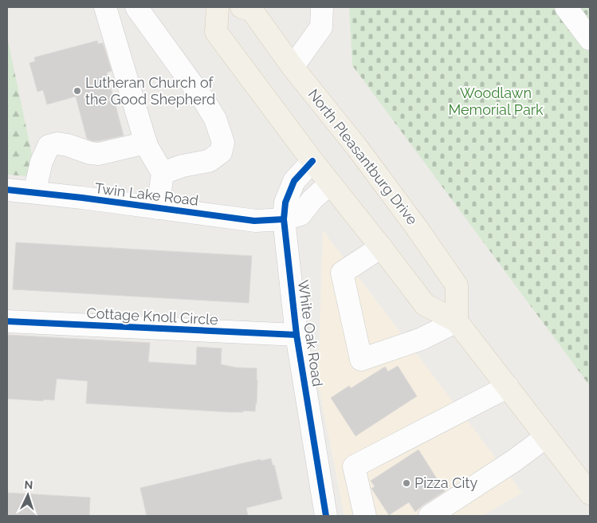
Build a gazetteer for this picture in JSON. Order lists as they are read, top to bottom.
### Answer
{
  "streets": {
    "main road": ["North Pleasantburg Drive"],
    "street": ["Twin Lake Road", "Cottage Knoll Circle", "White Oak Road"]
  },
  "crossings": [
    ["Twin Lake Road", "White Oak Road"],
    ["Cottage Knoll Circle", "White Oak Road"]
  ],
  "parks": ["Woodlawn Memorial Park"],
  "places": ["Lutheran Church of the Good Shepherd", "Pizza City"],
  "north": "top"
}
